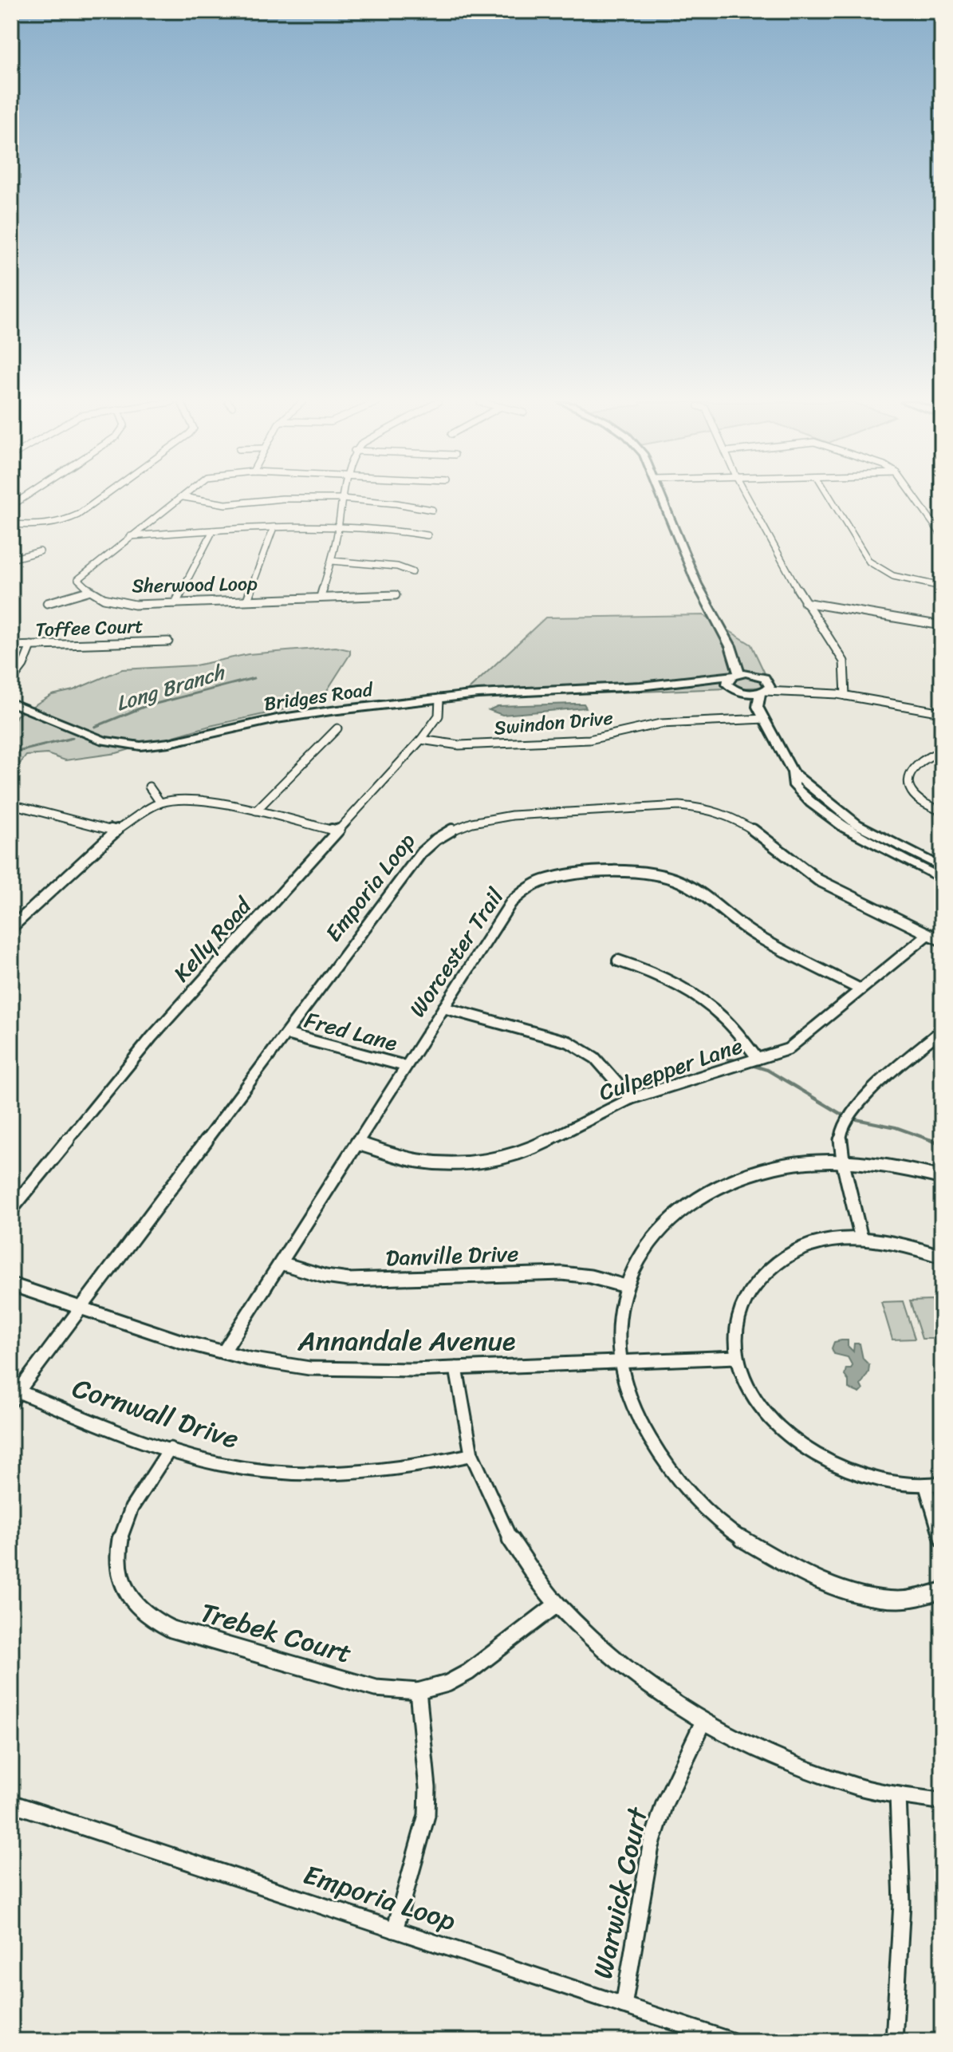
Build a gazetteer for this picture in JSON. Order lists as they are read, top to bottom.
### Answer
{
  "streets": {
    "street": [
      "Sherwood Loop",
      "Toffee Court",
      "Bridges Road",
      "Swindon Drive",
      "Emporia Loop",
      "Kelly Road",
      "Worcester Trail",
      "Fred Lane",
      "Culpepper Lane",
      "Danville Drive",
      "Annandale Avenue",
      "Cornwall Drive",
      "Trebek Court",
      "Warwick Court"
    ]
  },
  "crossings": [
    ["Bridges Road", "Kelly Road"],
    ["Swindon Drive", "Kelly Road"],
    ["Emporia Loop", "Fred Lane"],
    ["Emporia Loop", "Culpepper Lane"],
    ["Emporia Loop", "Annandale Avenue"],
    ["Emporia Loop", "Cornwall Drive"],
    ["Emporia Loop", "Warwick Court"],
    ["Worcester Trail", "Fred Lane"],
    ["Worcester Trail", "Culpepper Lane"],
    ["Worcester Trail", "Danville Drive"],
    ["Worcester Trail", "Annandale Avenue"],
    ["Cornwall Drive", "Trebek Court"]
  ],
  "water": ["Long Branch"]
}
